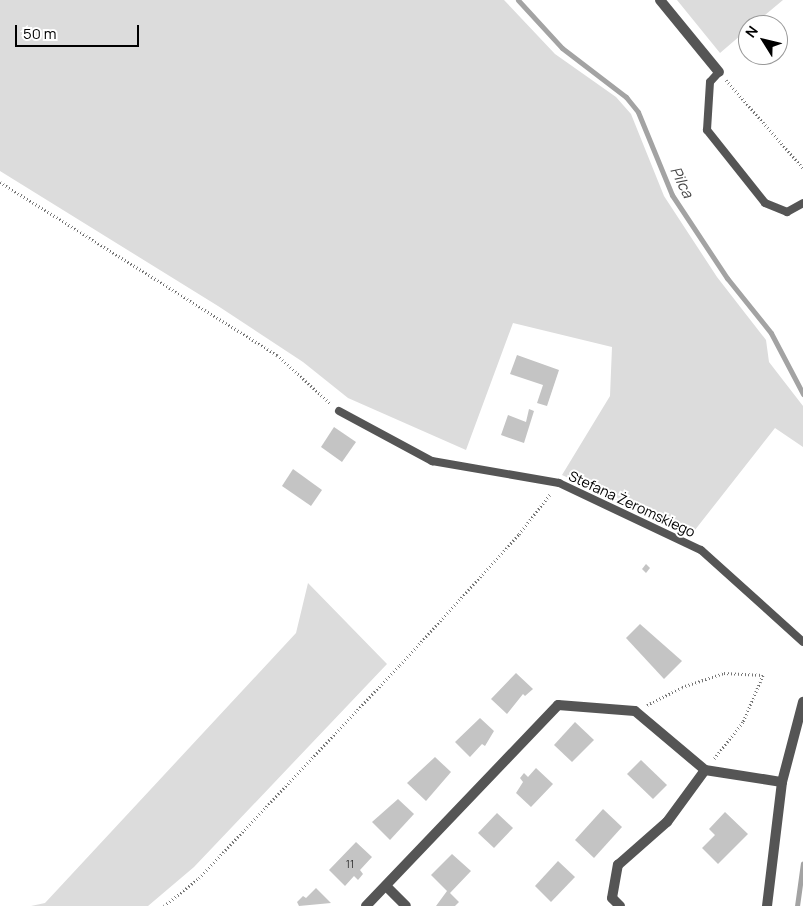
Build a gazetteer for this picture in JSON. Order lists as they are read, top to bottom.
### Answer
{
  "streets": {
    "lane": ["Stefana Żeromskiego"]
  },
  "water": ["Pilca"],
  "house_numbers": ["11"],
  "scale_bar": "50 m",
  "north": "top left"
}
